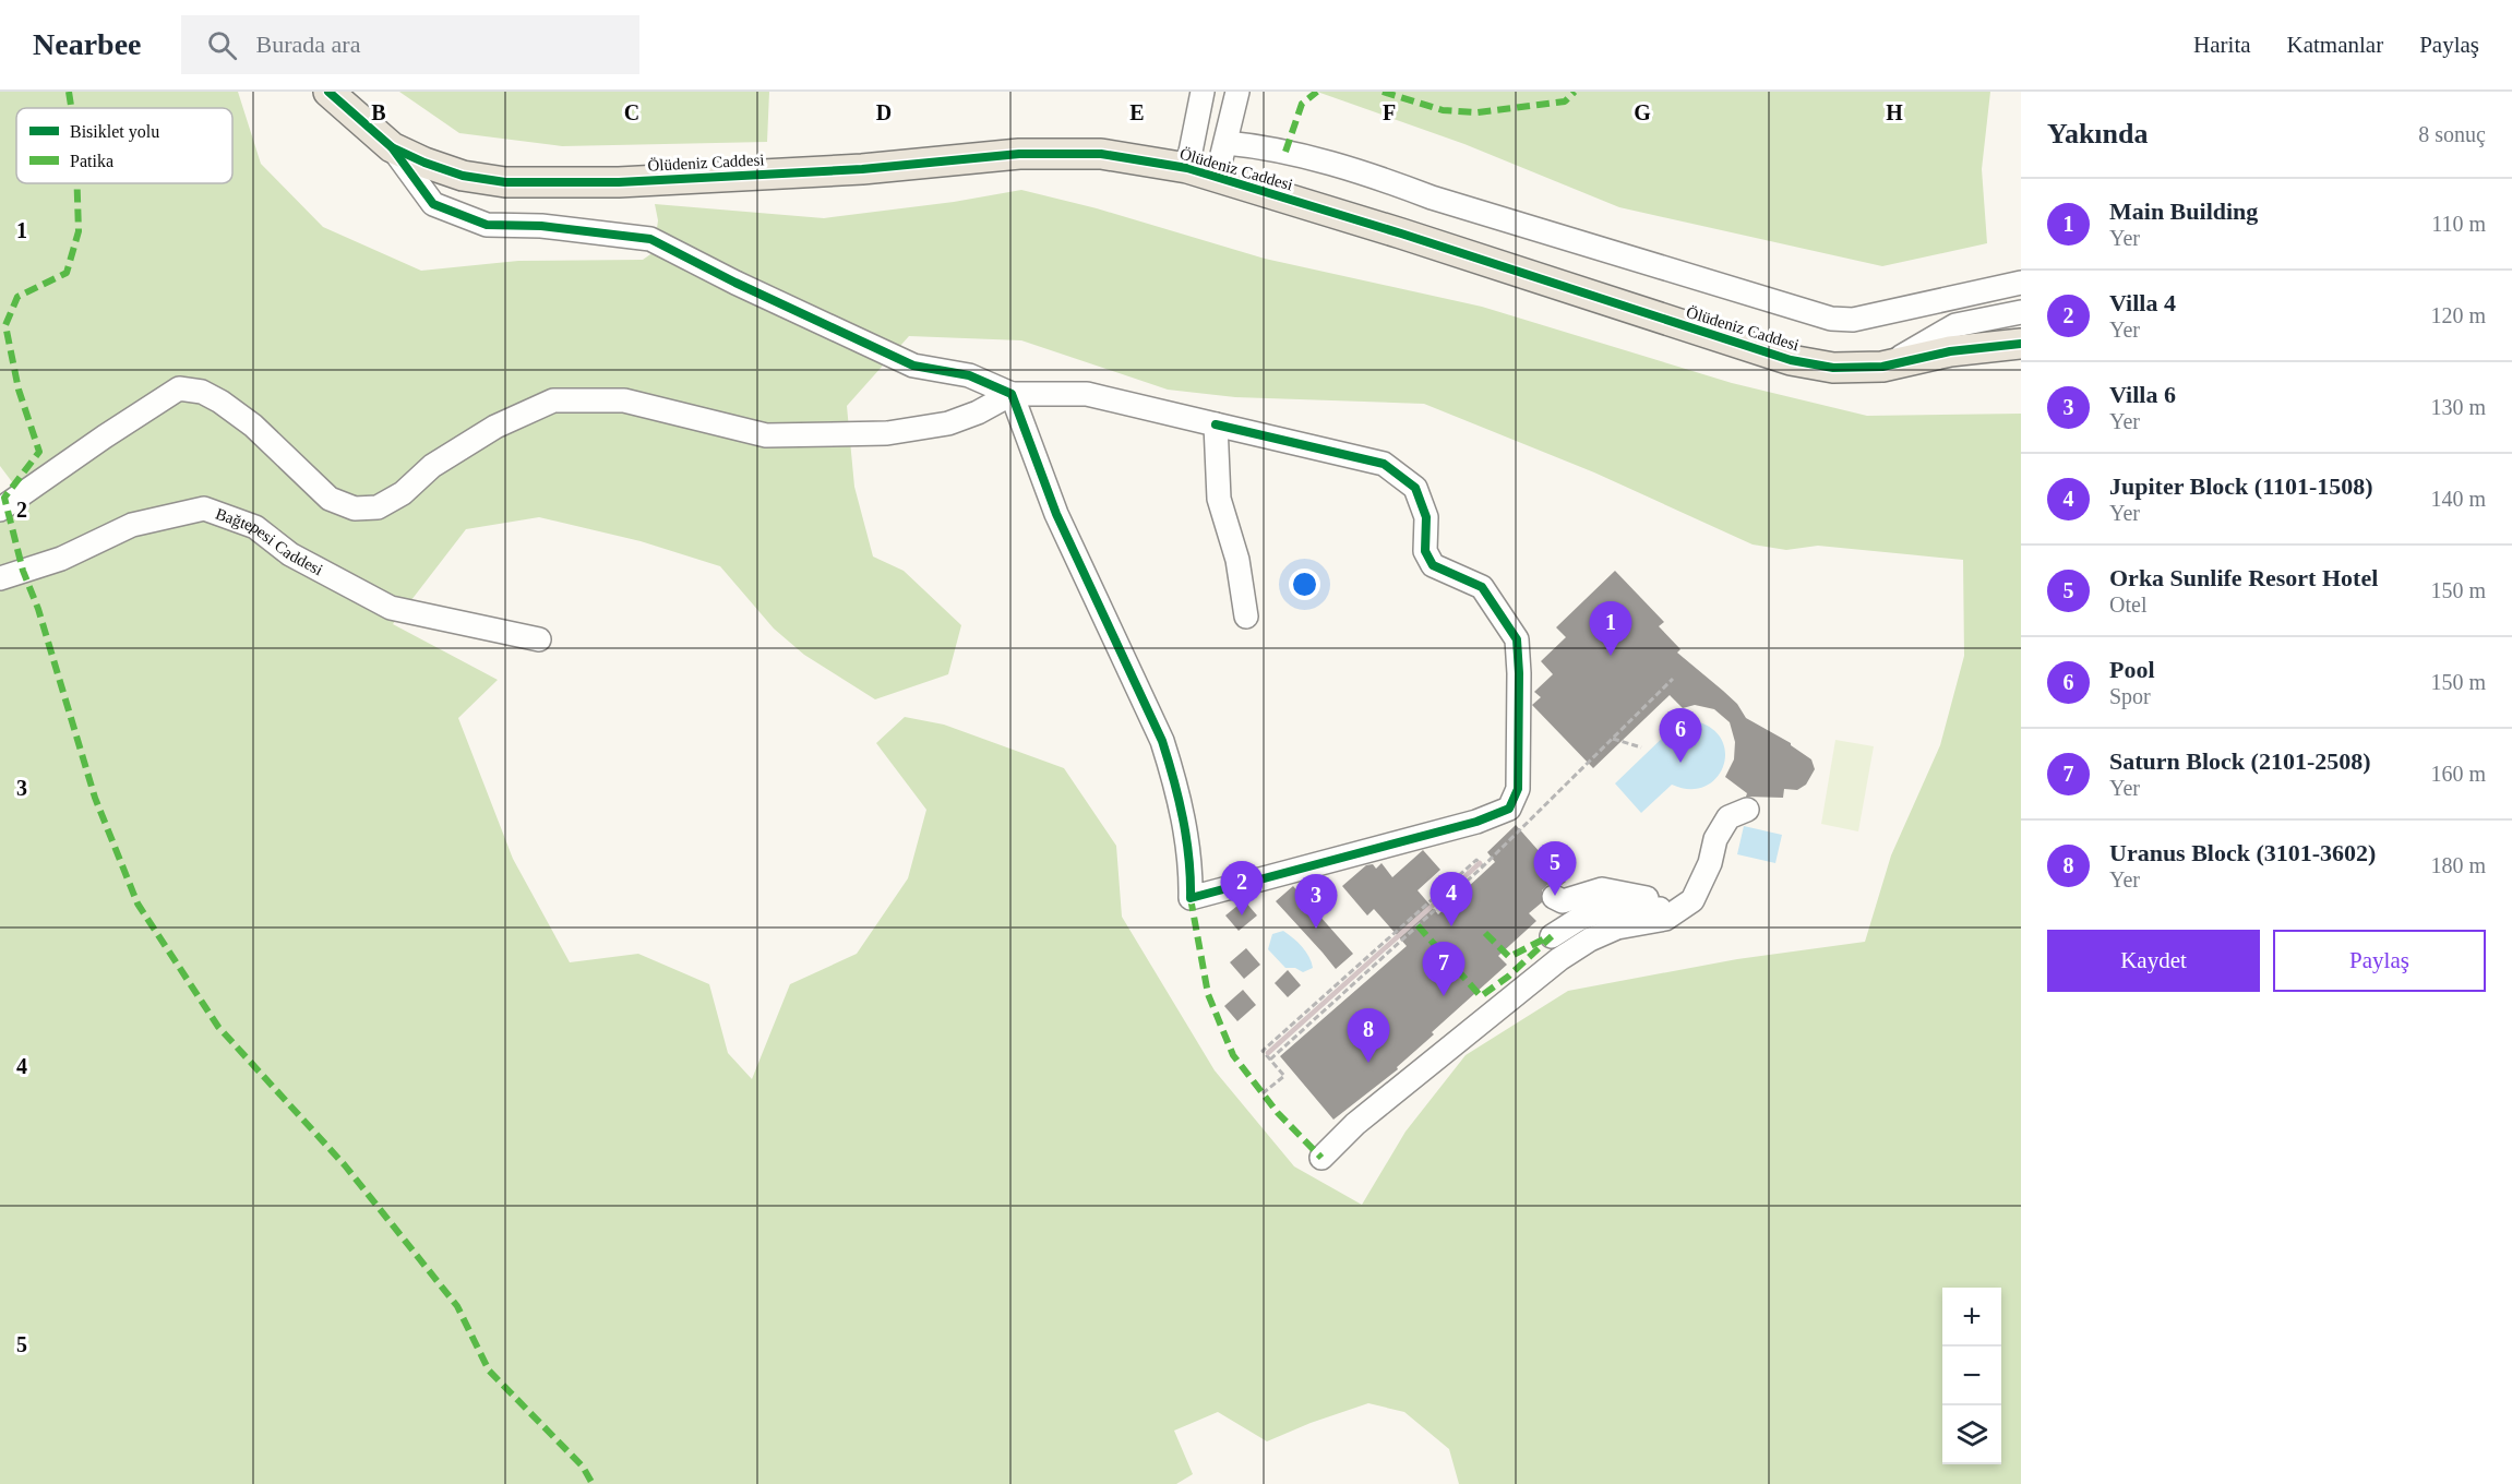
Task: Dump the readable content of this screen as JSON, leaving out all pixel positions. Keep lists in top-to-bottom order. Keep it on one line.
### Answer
{"streets":{"main road":["Ölüdeniz Caddesi"],"street":["Bağtepesi Caddesi"]},"legend":["Bisiklet yolu","Patika"],"page":{"header":"Nearbee","search":"Burada ara","nav":["Harita","Katmanlar","Paylaş"],"heading":["Yakında","8 sonuç"],"list":[{"mark":"1","name":"Main Building","note":"Yer","value":"110 m"},{"mark":"2","name":"Villa 4","note":"Yer","value":"120 m"},{"mark":"3","name":"Villa 6","note":"Yer","value":"130 m"},{"mark":"4","name":"Jupiter Block (1101-1508)","note":"Yer","value":"140 m"},{"mark":"5","name":"Orka Sunlife Resort Hotel","note":"Otel","value":"150 m"},{"mark":"6","name":"Pool","note":"Spor","value":"150 m"},{"mark":"7","name":"Saturn Block (2101-2508)","note":"Yer","value":"160 m"},{"mark":"8","name":"Uranus Block (3101-3602)","note":"Yer","value":"180 m"}],"pins":["1","6","5","2","4","3","7","8"],"buttons":["Kaydet","Paylaş"],"map_buttons":["+","−"]},"grid":{"columns":["B","C","D","E","F","G","H"],"rows":["1","2","3","4","5"]}}
